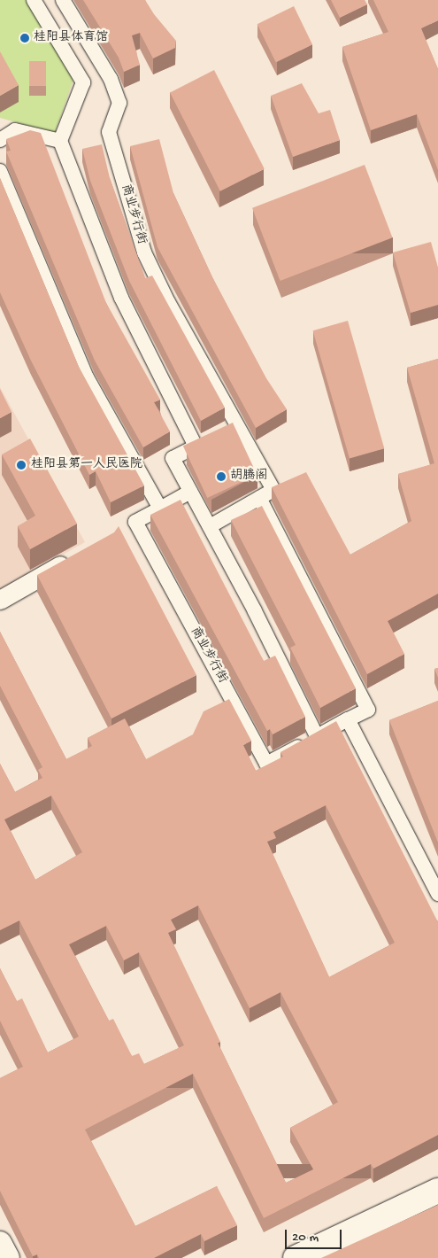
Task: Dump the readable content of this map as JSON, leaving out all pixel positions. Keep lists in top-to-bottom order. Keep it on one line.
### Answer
{"streets":{"street":["商业步行街"]},"places":["桂阳县体育馆","桂阳县第一人民医院","胡腾阁"],"scale_bar":"20 m"}
